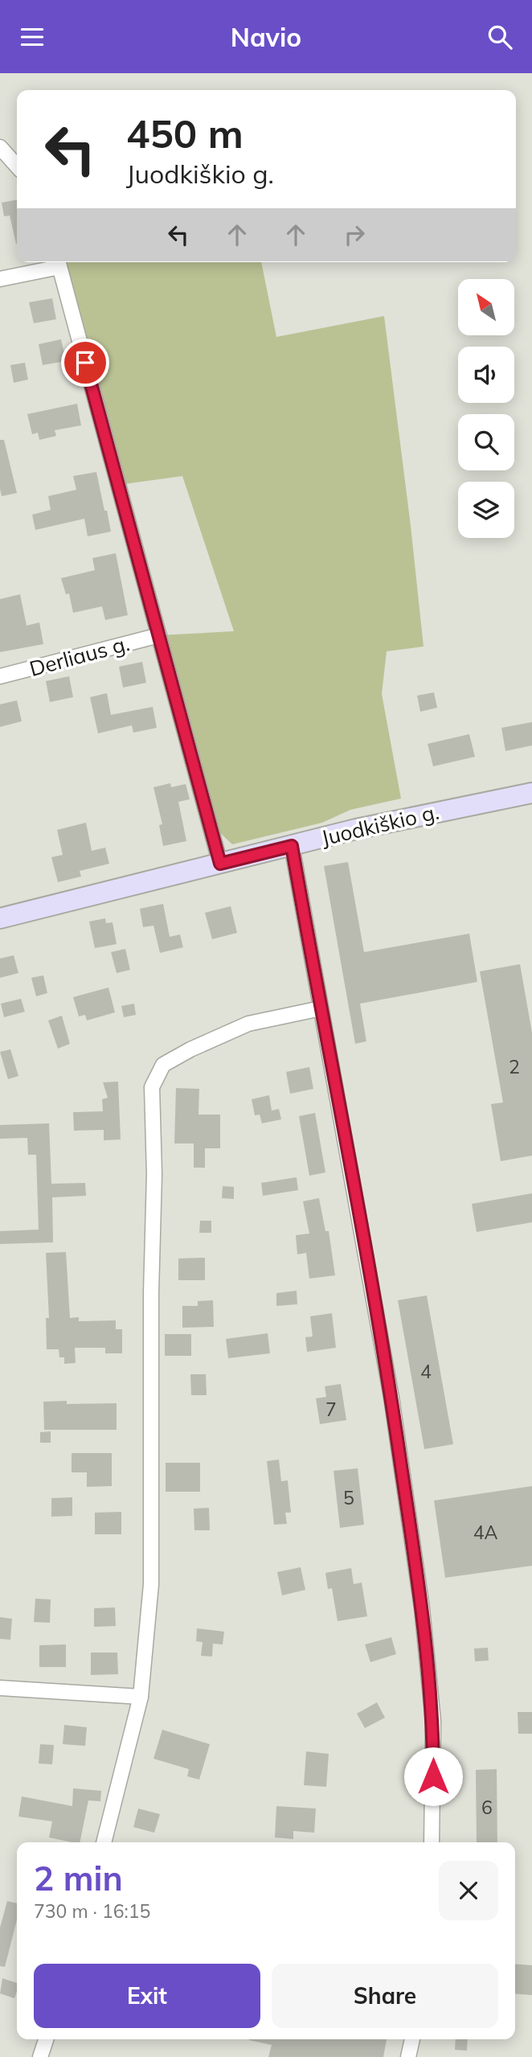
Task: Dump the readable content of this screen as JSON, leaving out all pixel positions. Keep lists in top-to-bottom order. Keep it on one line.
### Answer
{"streets":{"street":["Derliaus g.","Juodkiškio g."]},"house_numbers":["2","4","7","5","4A","6"],"north":"top left","page":{"header":"Navio","turn":["450 m","Juodkiškio g."],"heading":["2 min","730 m · 16:15"],"buttons":["Exit","Share"]}}
